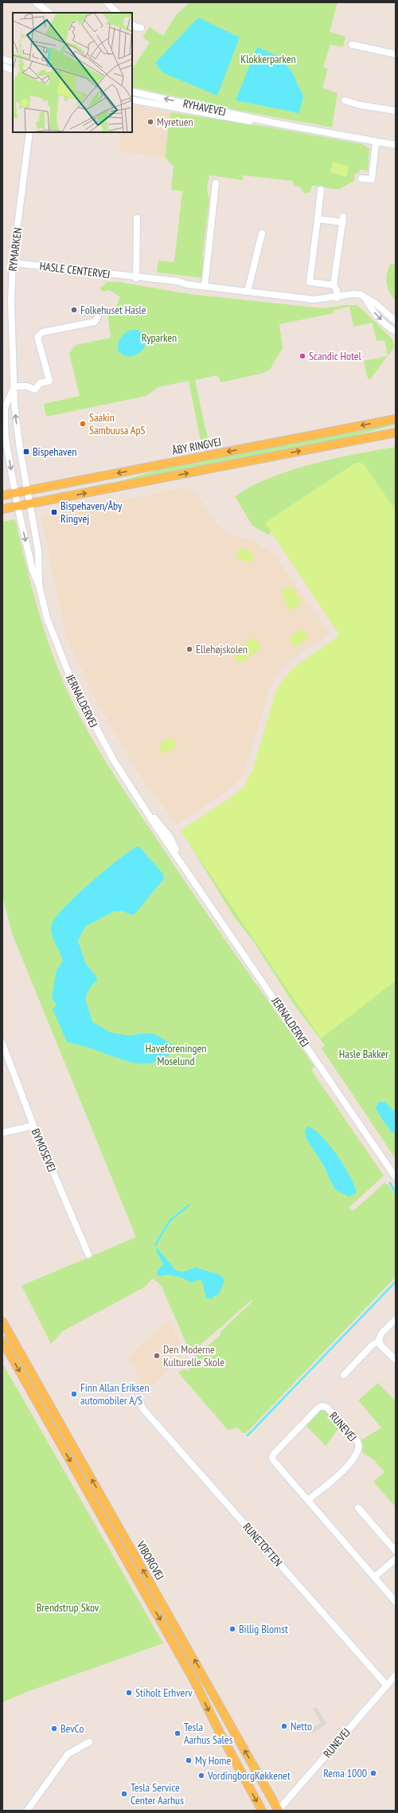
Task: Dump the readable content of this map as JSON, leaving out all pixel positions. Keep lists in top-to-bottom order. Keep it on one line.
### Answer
{"streets":{"main road":["ÅBY RINGVEJ","VIBORGVEJ"],"street":["RYHAVEVEJ","RYMARKEN","HASLE CENTERVEJ","JERNALDERVEJ","BYMOSEVEJ","RUNEVEJ","RUNETOFTEN"]},"crossings":[["RYMARKEN","HASLE CENTERVEJ"],["RYMARKEN","ÅBY RINGVEJ"],["RYMARKEN","JERNALDERVEJ"],["ÅBY RINGVEJ","JERNALDERVEJ"],["RUNEVEJ","RUNETOFTEN"],["RUNEVEJ","VIBORGVEJ"]],"parks":["Klokkerparken","Ryparken","Haveforeningen Moselund","Hasle Bakker","Brendstrup Skov"],"places":{"other":["Myretuen","Folkehuset Hasle","Scandic Hotel","Saakin Sambuusa ApS","Ellehøjskolen","Den Moderne Kulturelle Skole","Finn Allan Eriksen automobiler A/S","Billig Blomst","Stiholt Erhverv","Netto","BevCo","Tesla Aarhus Sales","My Home","Rema 1000","VordingborgKøkkenet","Tesla Service Center Aarhus"],"transit":["Bispehaven","Bispehaven/Åby Ringvej"]}}
